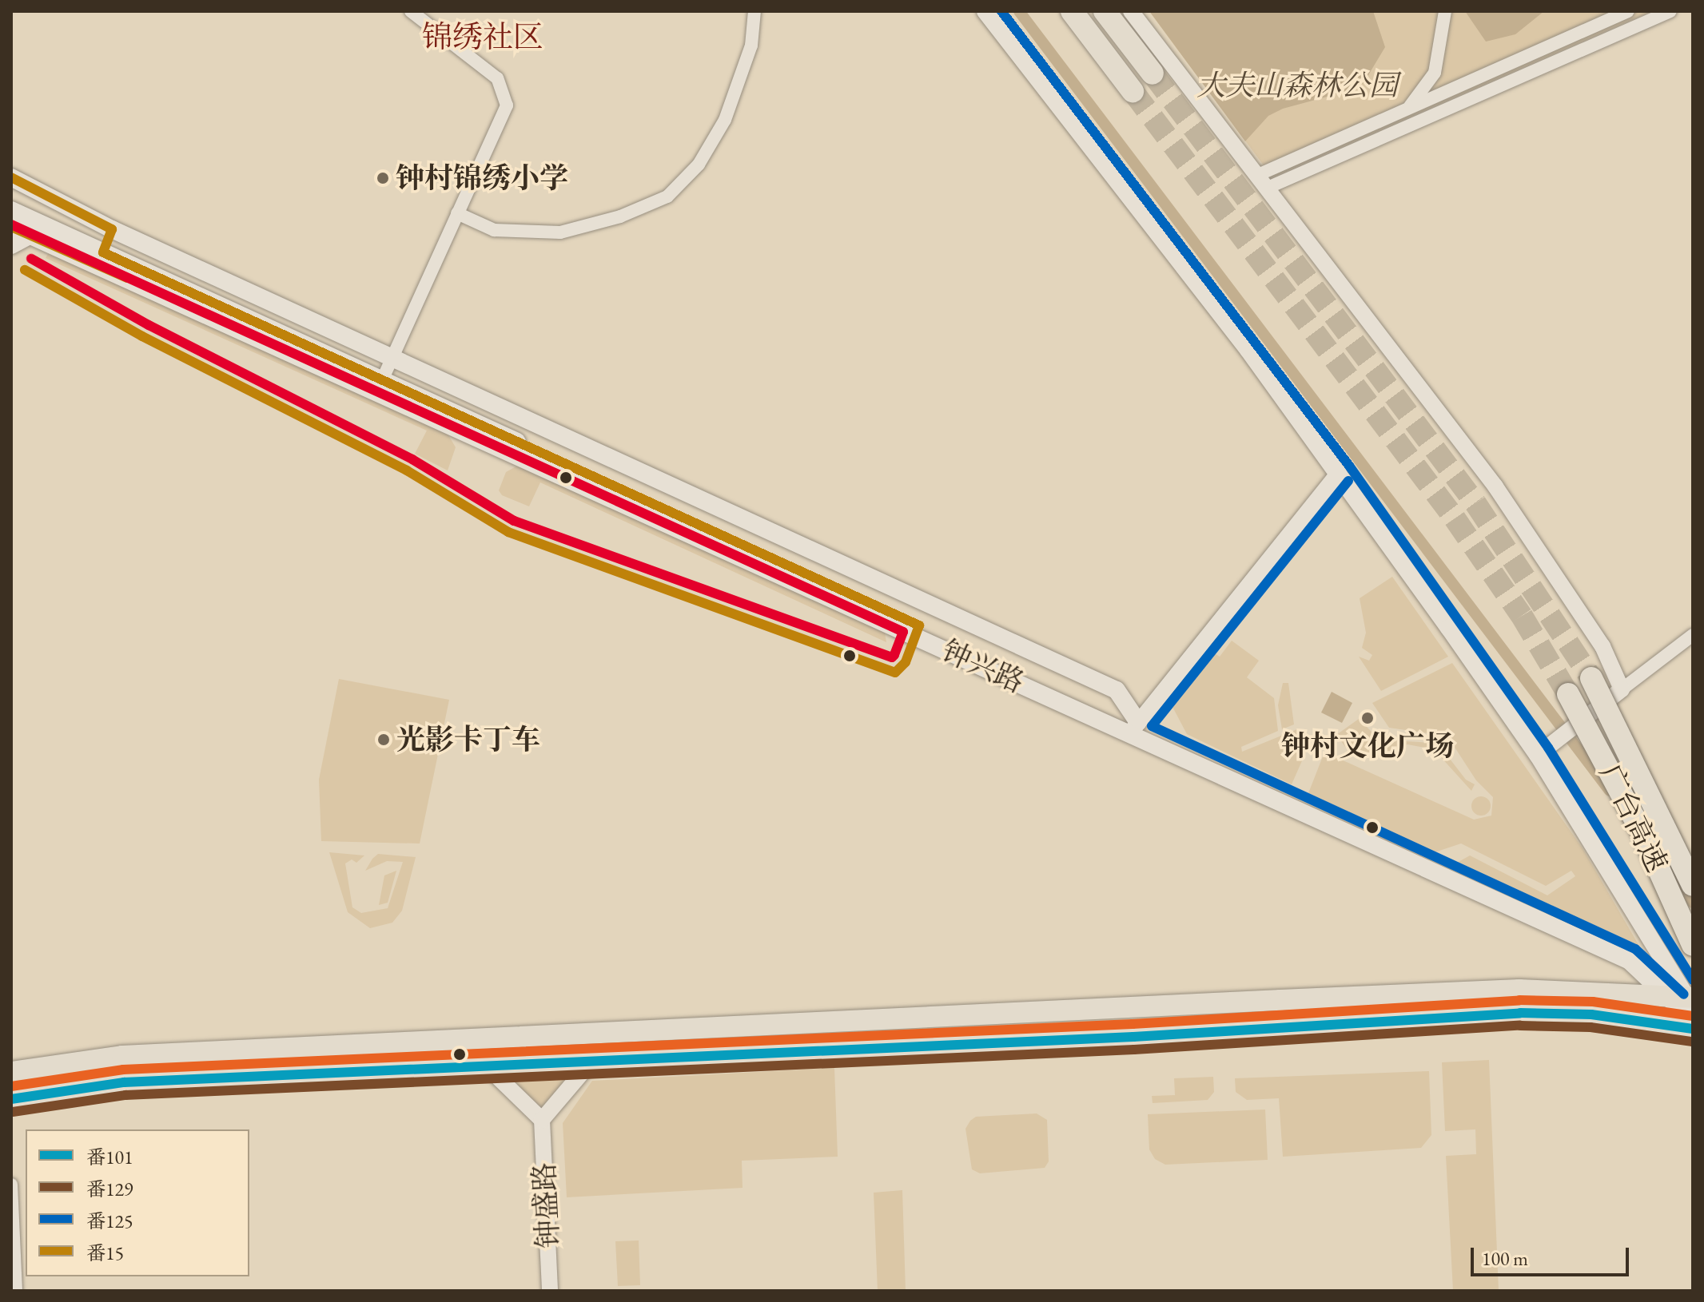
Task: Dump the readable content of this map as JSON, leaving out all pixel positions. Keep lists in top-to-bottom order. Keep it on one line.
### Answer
{"streets":{"highway":["广台高速"],"main road":["钟兴路"],"street":["钟盛路"]},"districts":["锦绣社区"],"parks":["大夫山森林公园"],"places":["钟村锦绣小学","钟村文化广场","光影卡丁车"],"lines":["transit line 番125","transit line 番15","transit line 番101","transit line 番129"],"legend":["番101","番129","番125","番15"],"scale_bar":"100 m"}
